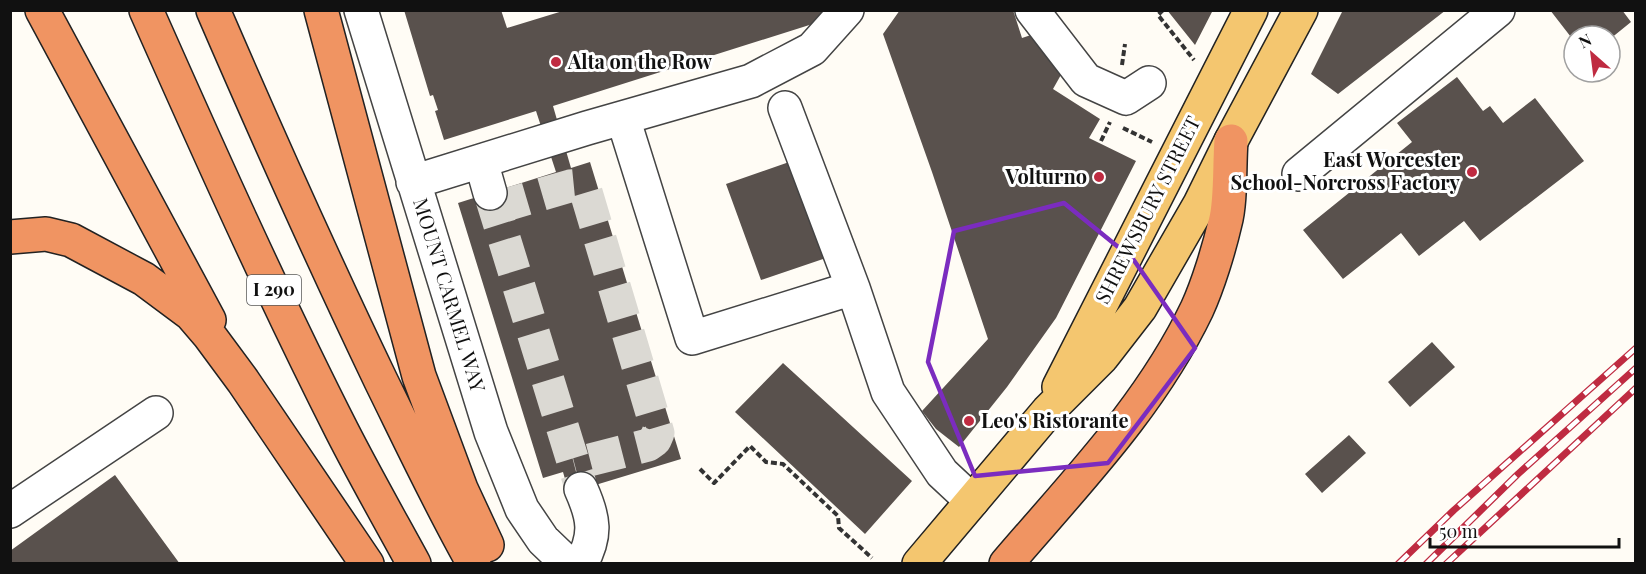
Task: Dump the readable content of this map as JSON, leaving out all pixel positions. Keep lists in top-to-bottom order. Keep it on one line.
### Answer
{"streets":{"highway":["I 290"],"main road":["SHREWSBURY STREET"],"street":["MOUNT CARMEL WAY"]},"places":["Alta on the Row","East Worcester School-Norcross Factory","Volturno","Leo's Ristorante"],"scale_bar":"50 m","north":"top left"}
